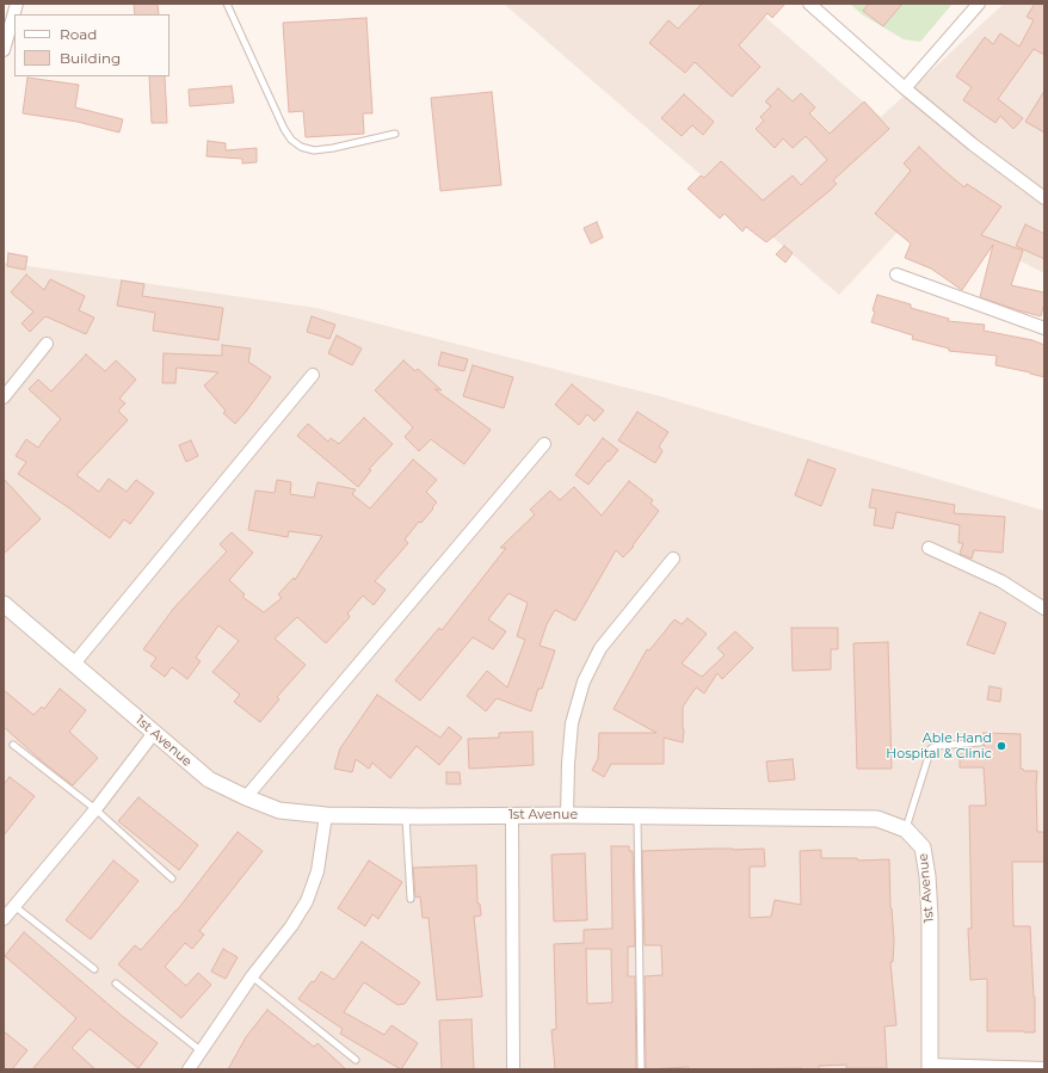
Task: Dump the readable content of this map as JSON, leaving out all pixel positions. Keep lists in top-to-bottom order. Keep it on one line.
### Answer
{"streets":{"street":["1st Avenue"]},"places":["Able Hand Hospital & Clinic"],"legend":["Road","Building"]}
